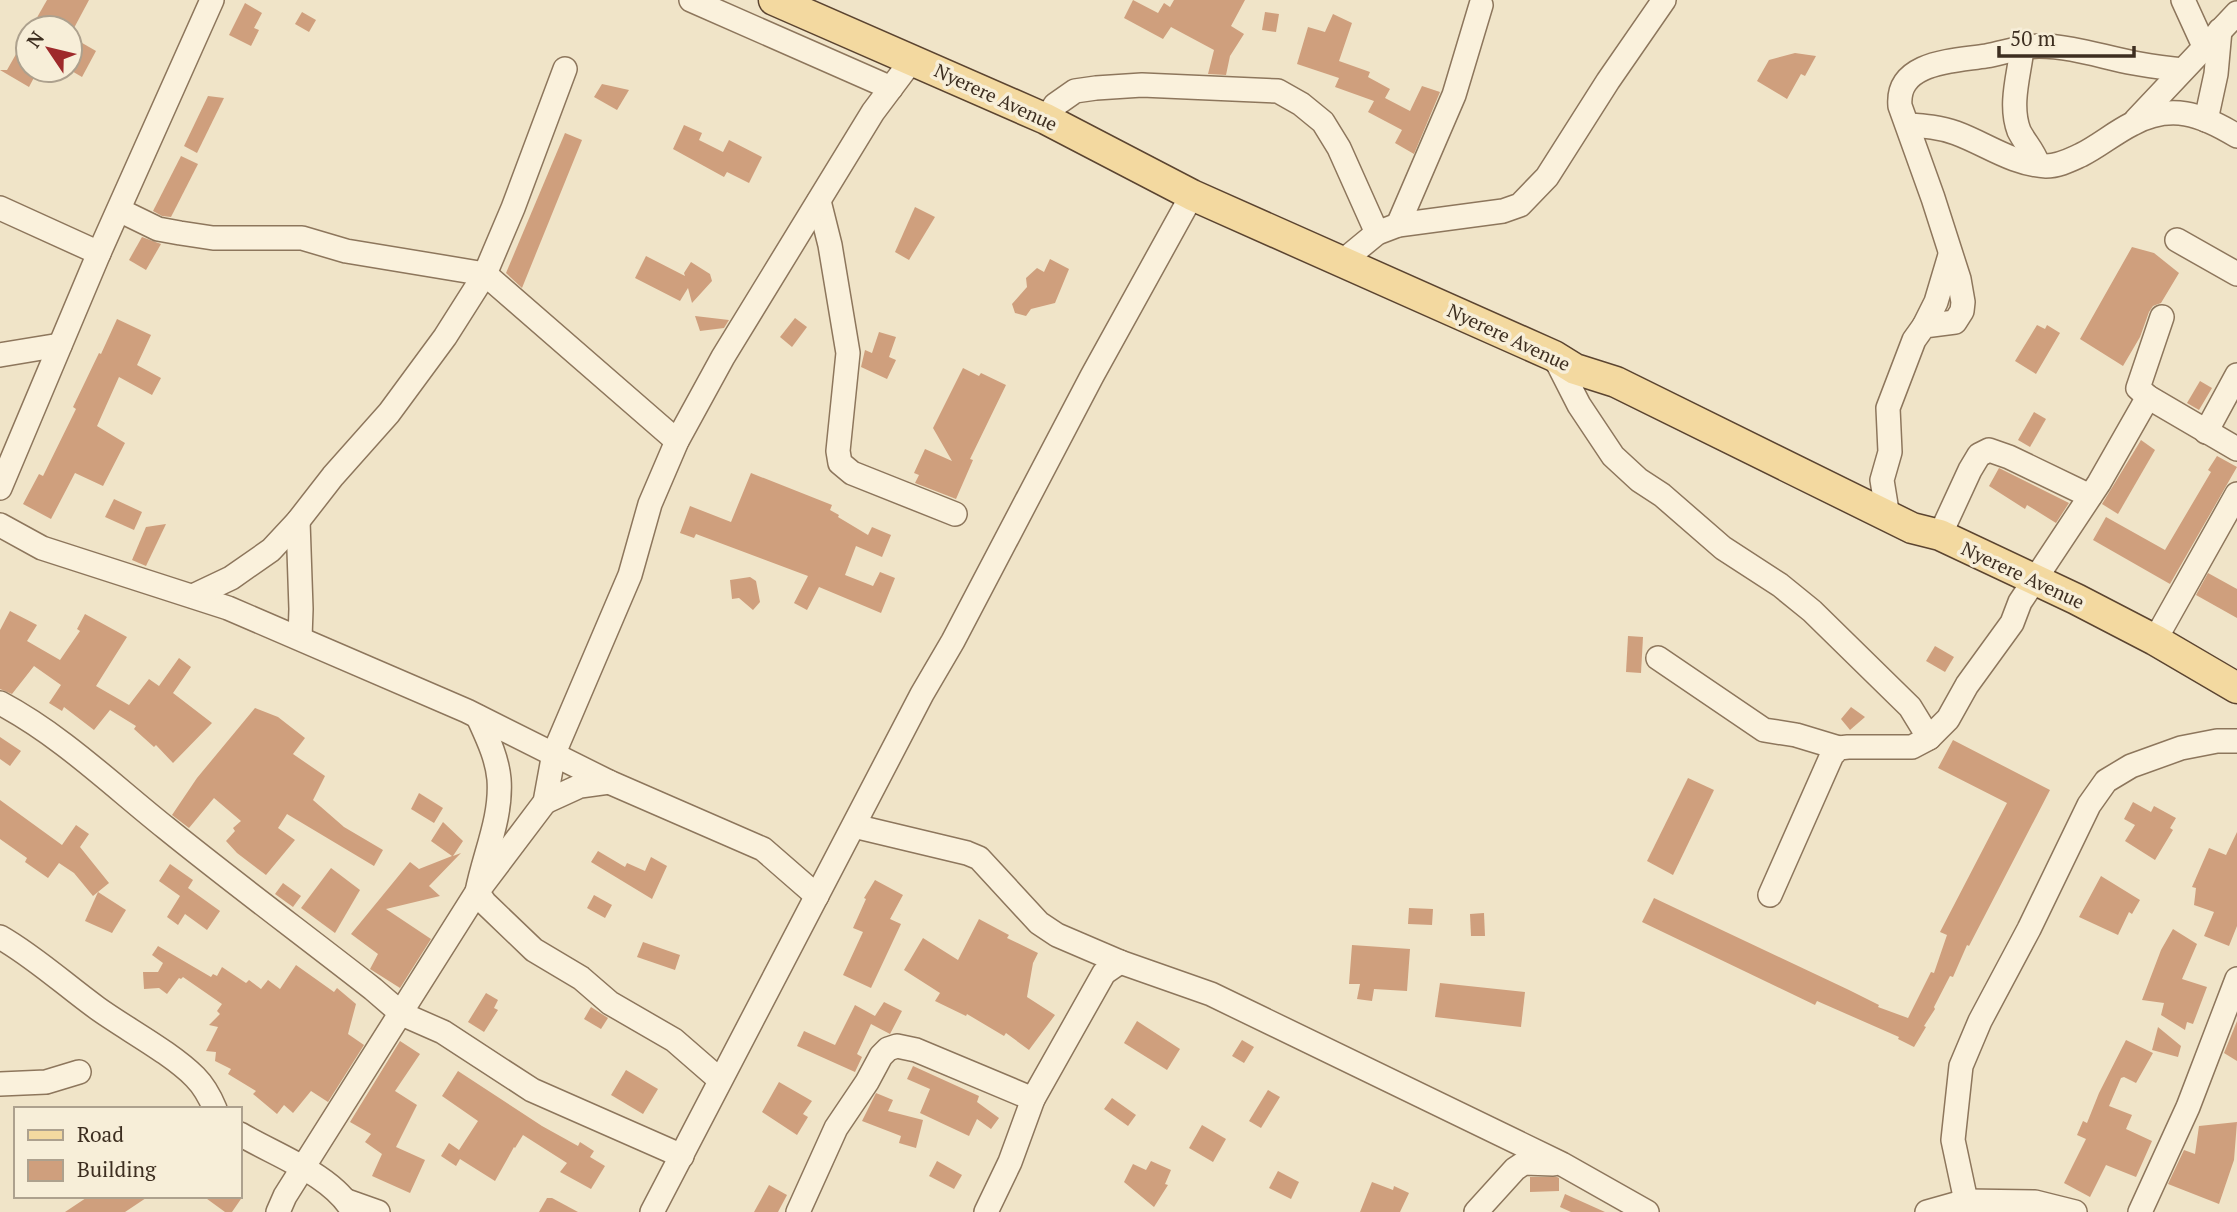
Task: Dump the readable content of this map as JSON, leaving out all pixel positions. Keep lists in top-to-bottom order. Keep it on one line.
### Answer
{"streets":{"main road":["Nyerere Avenue"]},"legend":["Road","Building"],"scale_bar":"50 m","north":"top left"}
